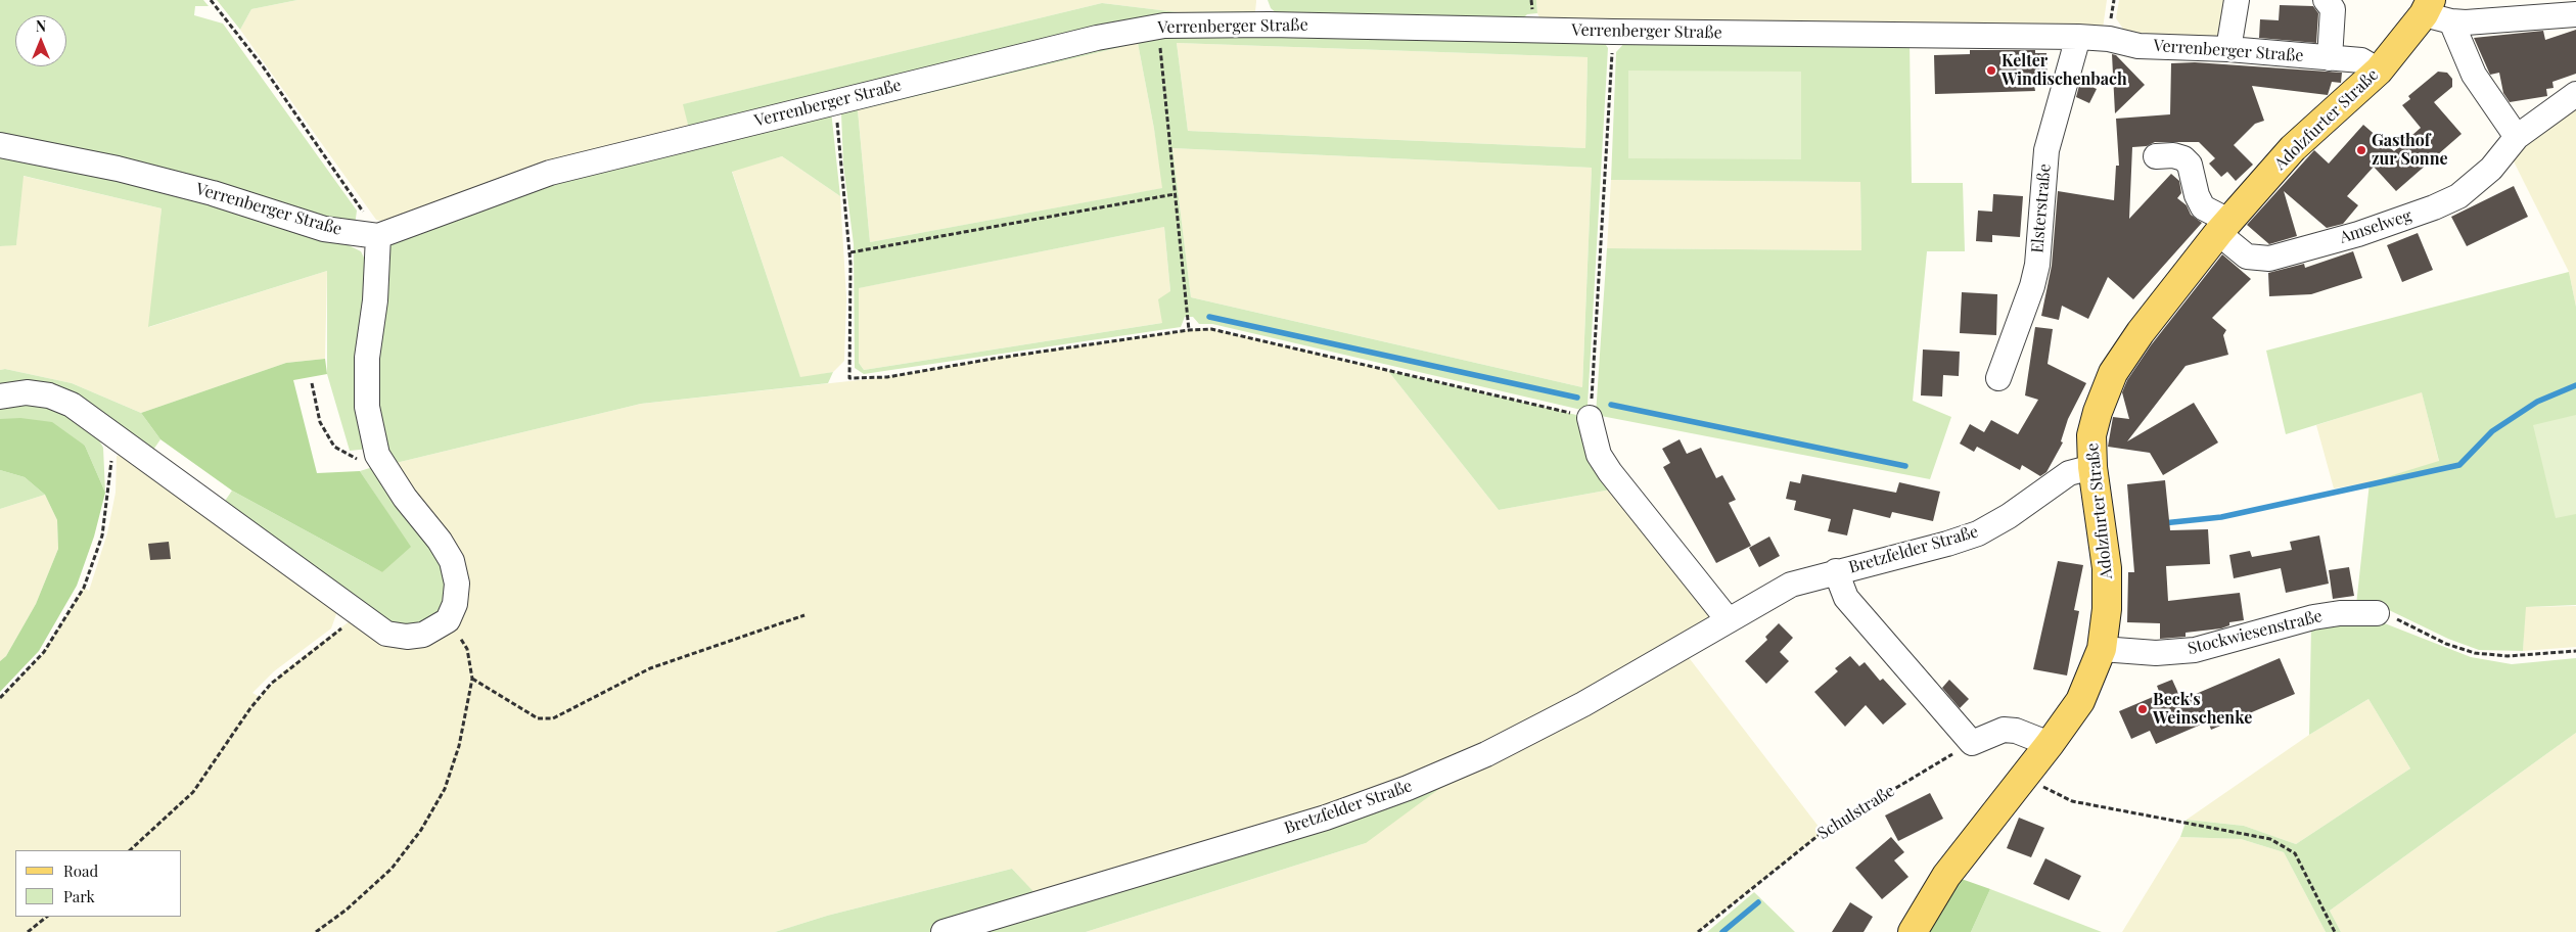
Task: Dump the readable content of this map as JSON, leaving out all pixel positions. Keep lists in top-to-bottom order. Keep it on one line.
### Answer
{"streets":{"main road":["Adolzfurter Straße"],"street":["Verrenberger Straße","Elsterstraße","Amselweg","Bretzfelder Straße","Stockwiesenstraße"],"path":["Schulstraße"]},"crossings":[["Verrenberger Straße","Adolzfurter Straße"],["Verrenberger Straße","Elsterstraße"],["Adolzfurter Straße","Amselweg"],["Adolzfurter Straße","Bretzfelder Straße"],["Adolzfurter Straße","Stockwiesenstraße"]],"places":["Kelter Windischenbach","Gasthof zur Sonne","Beck's Weinschenke"],"legend":["Road","Park"],"north":"top"}
